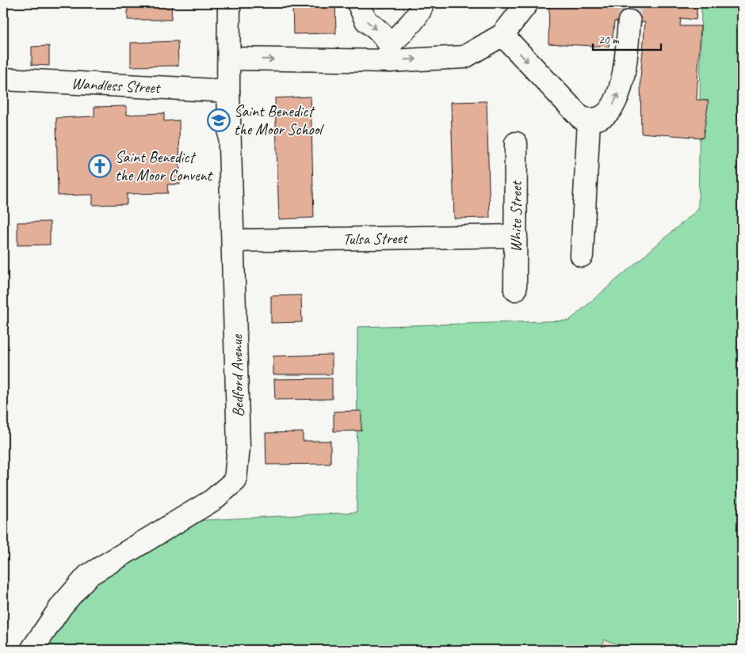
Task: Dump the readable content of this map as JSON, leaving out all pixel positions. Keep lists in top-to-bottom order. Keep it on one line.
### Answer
{"streets":{"street":["Wandless Street","White Street","Tulsa Street","Bedford Avenue"]},"crossings":[["Wandless Street","Bedford Avenue"],["White Street","Tulsa Street"],["Tulsa Street","Bedford Avenue"]],"places":{"school or university":["Saint Benedict the Moor School"],"church":["Saint Benedict the Moor Convent"]},"scale_bar":"20 m"}
